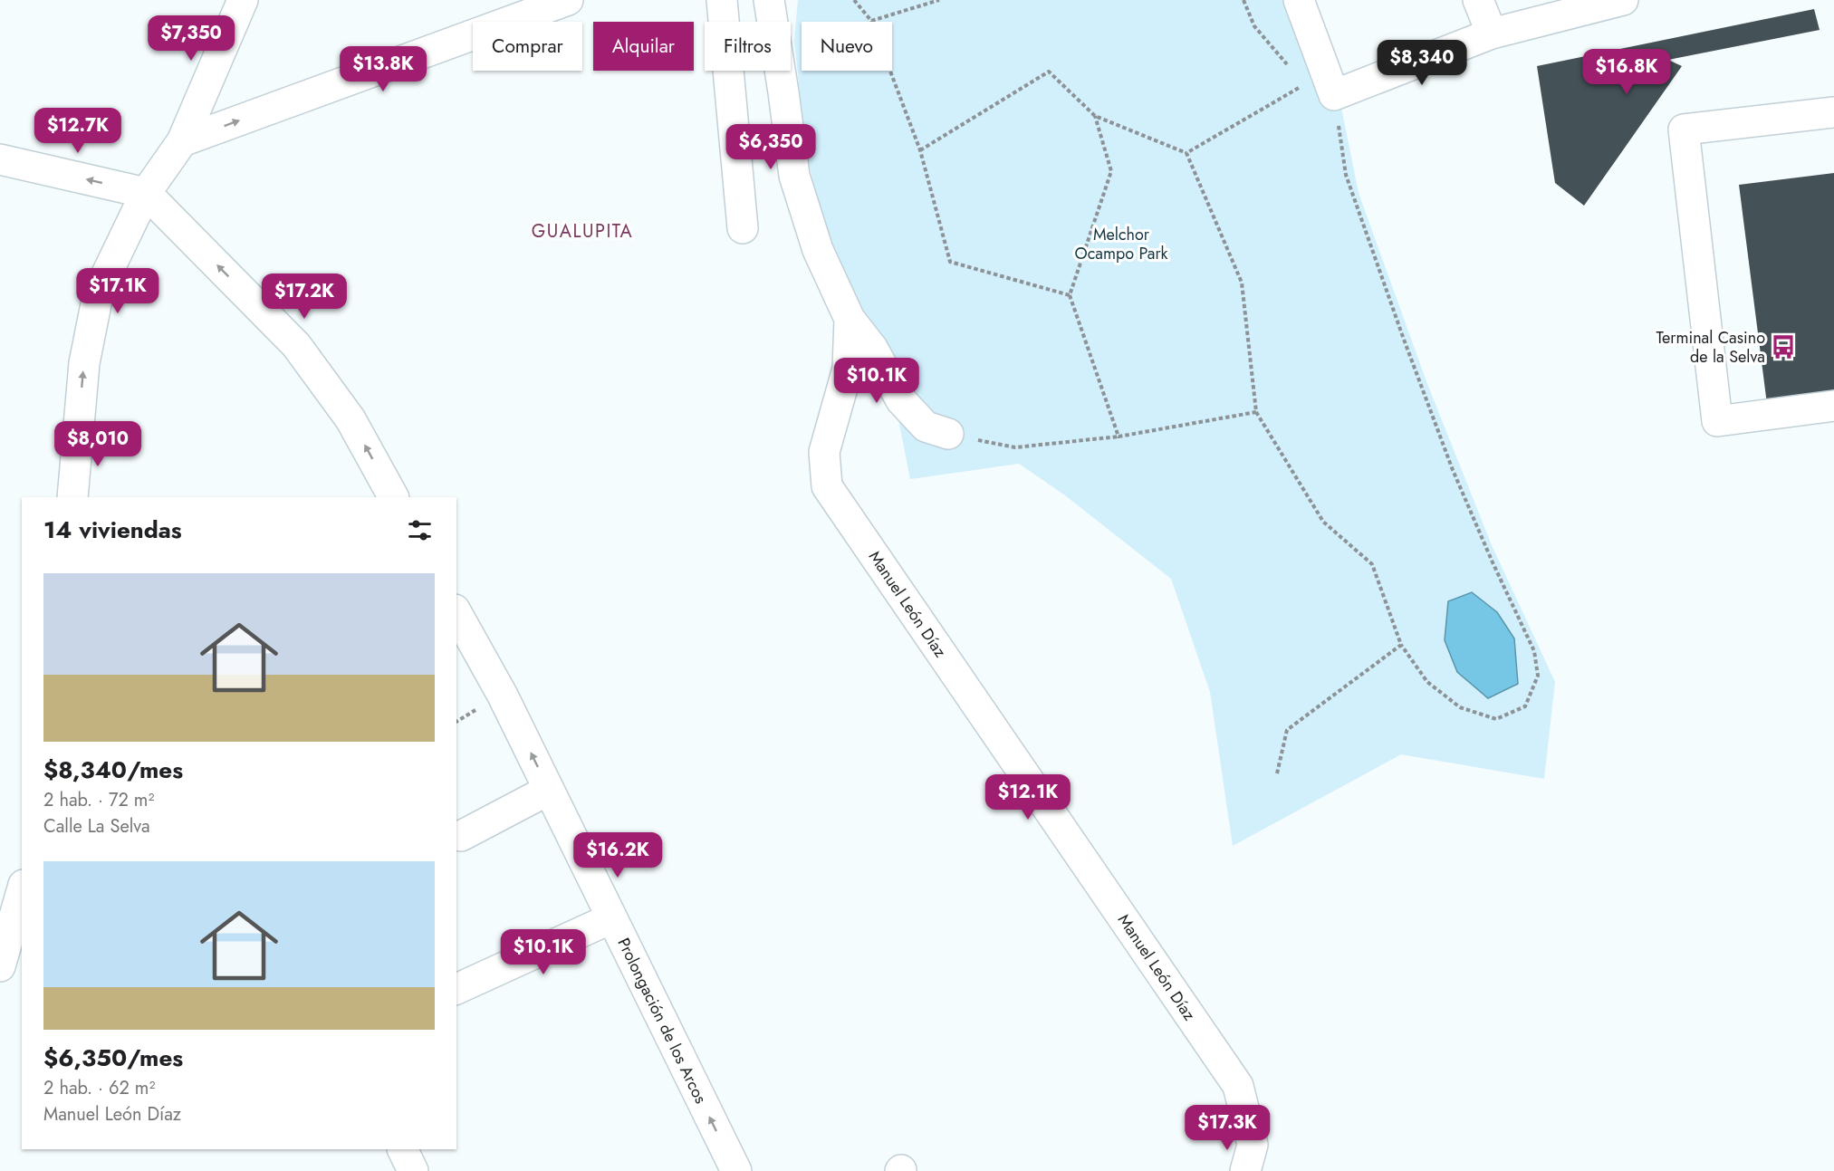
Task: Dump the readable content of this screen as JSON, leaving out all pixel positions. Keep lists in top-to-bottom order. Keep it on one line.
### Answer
{"streets":{"street":["Manuel León Díaz","Prolongación de los Arcos"]},"one_way":["Prolongación de los Arcos"],"districts":["GUALUPITA"],"parks":["Melchor Ocampo Park"],"places":{"bus stop":["Terminal Casino de la Selva"]},"page":{"price":["$7,350","$8,340","$13.8K","$16.8K","$12.7K","$6,350","$17.1K","$17.2K","$10.1K","$8,010","$12.1K","$16.2K","$10.1K","$17.3K"],"chip":["Comprar","Alquilar","Filtros","Nuevo"],"heading":"14 viviendas","list":[{"name":"$8,340/mes","note":"2 hab. · 72 m² · Calle La Selva"},{"name":"$6,350/mes","note":"2 hab. · 62 m² · Manuel León Díaz"}]}}
